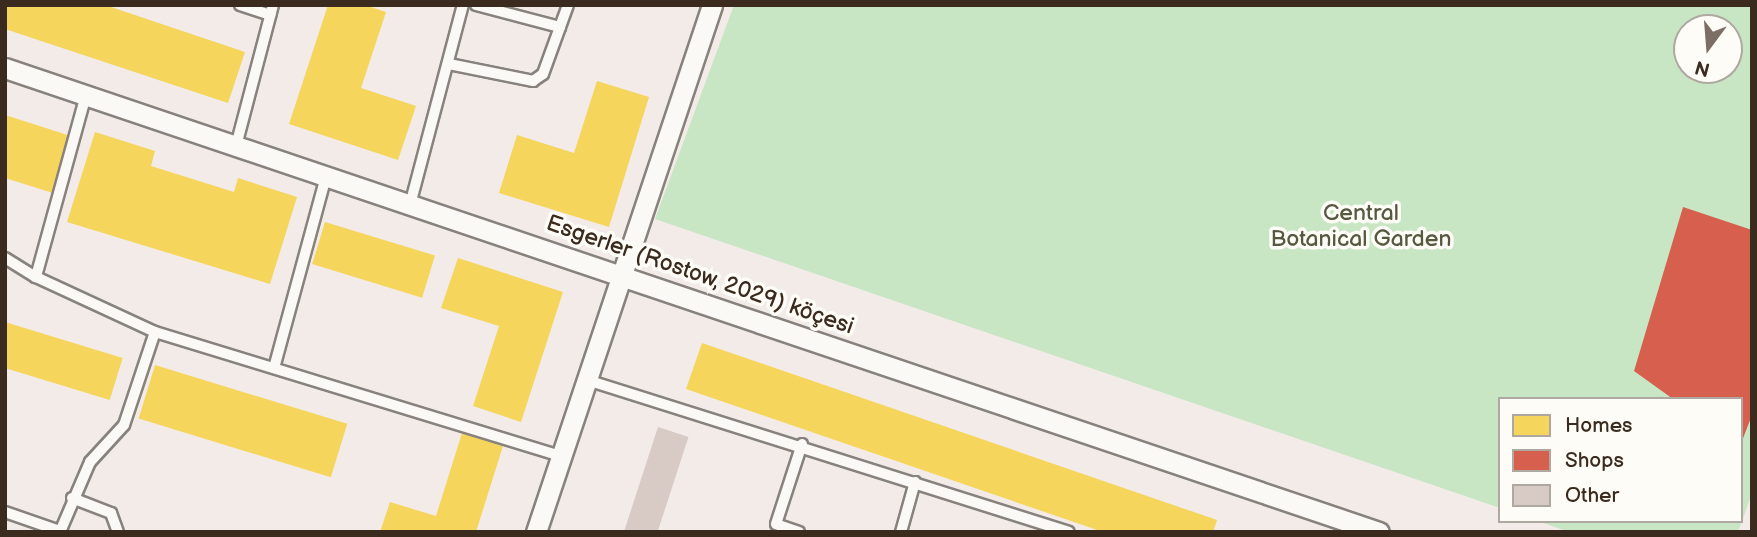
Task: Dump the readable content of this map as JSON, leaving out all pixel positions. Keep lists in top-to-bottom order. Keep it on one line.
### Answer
{"streets":{"street":["Esgerler (Rostow, 2029) köçesi"]},"parks":["Central Botanical Garden"],"legend":["Homes","Shops","Other"],"north":"bottom"}
